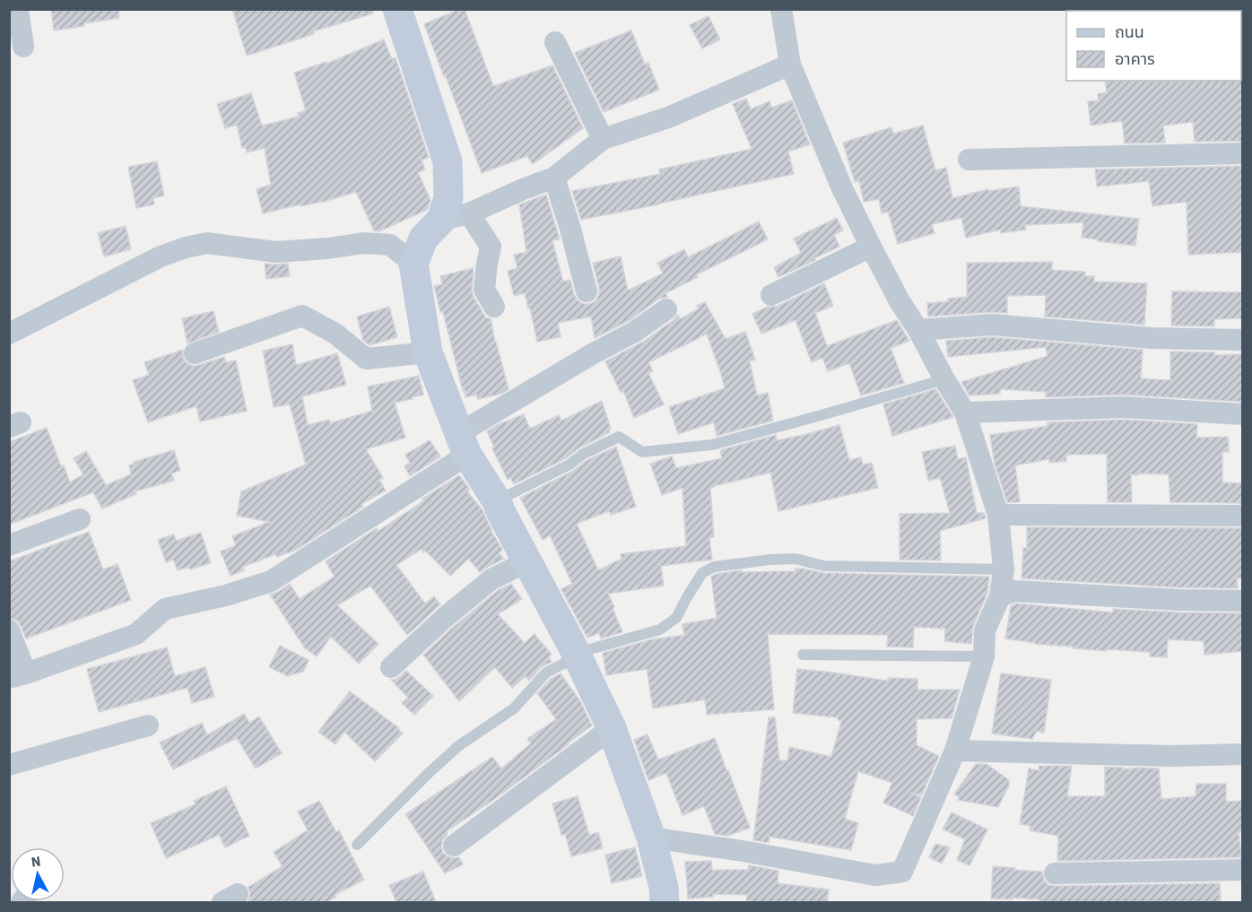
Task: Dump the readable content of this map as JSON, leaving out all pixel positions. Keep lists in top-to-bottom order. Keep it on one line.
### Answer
{"legend":["ถนน","อาคาร"],"north":"top"}
